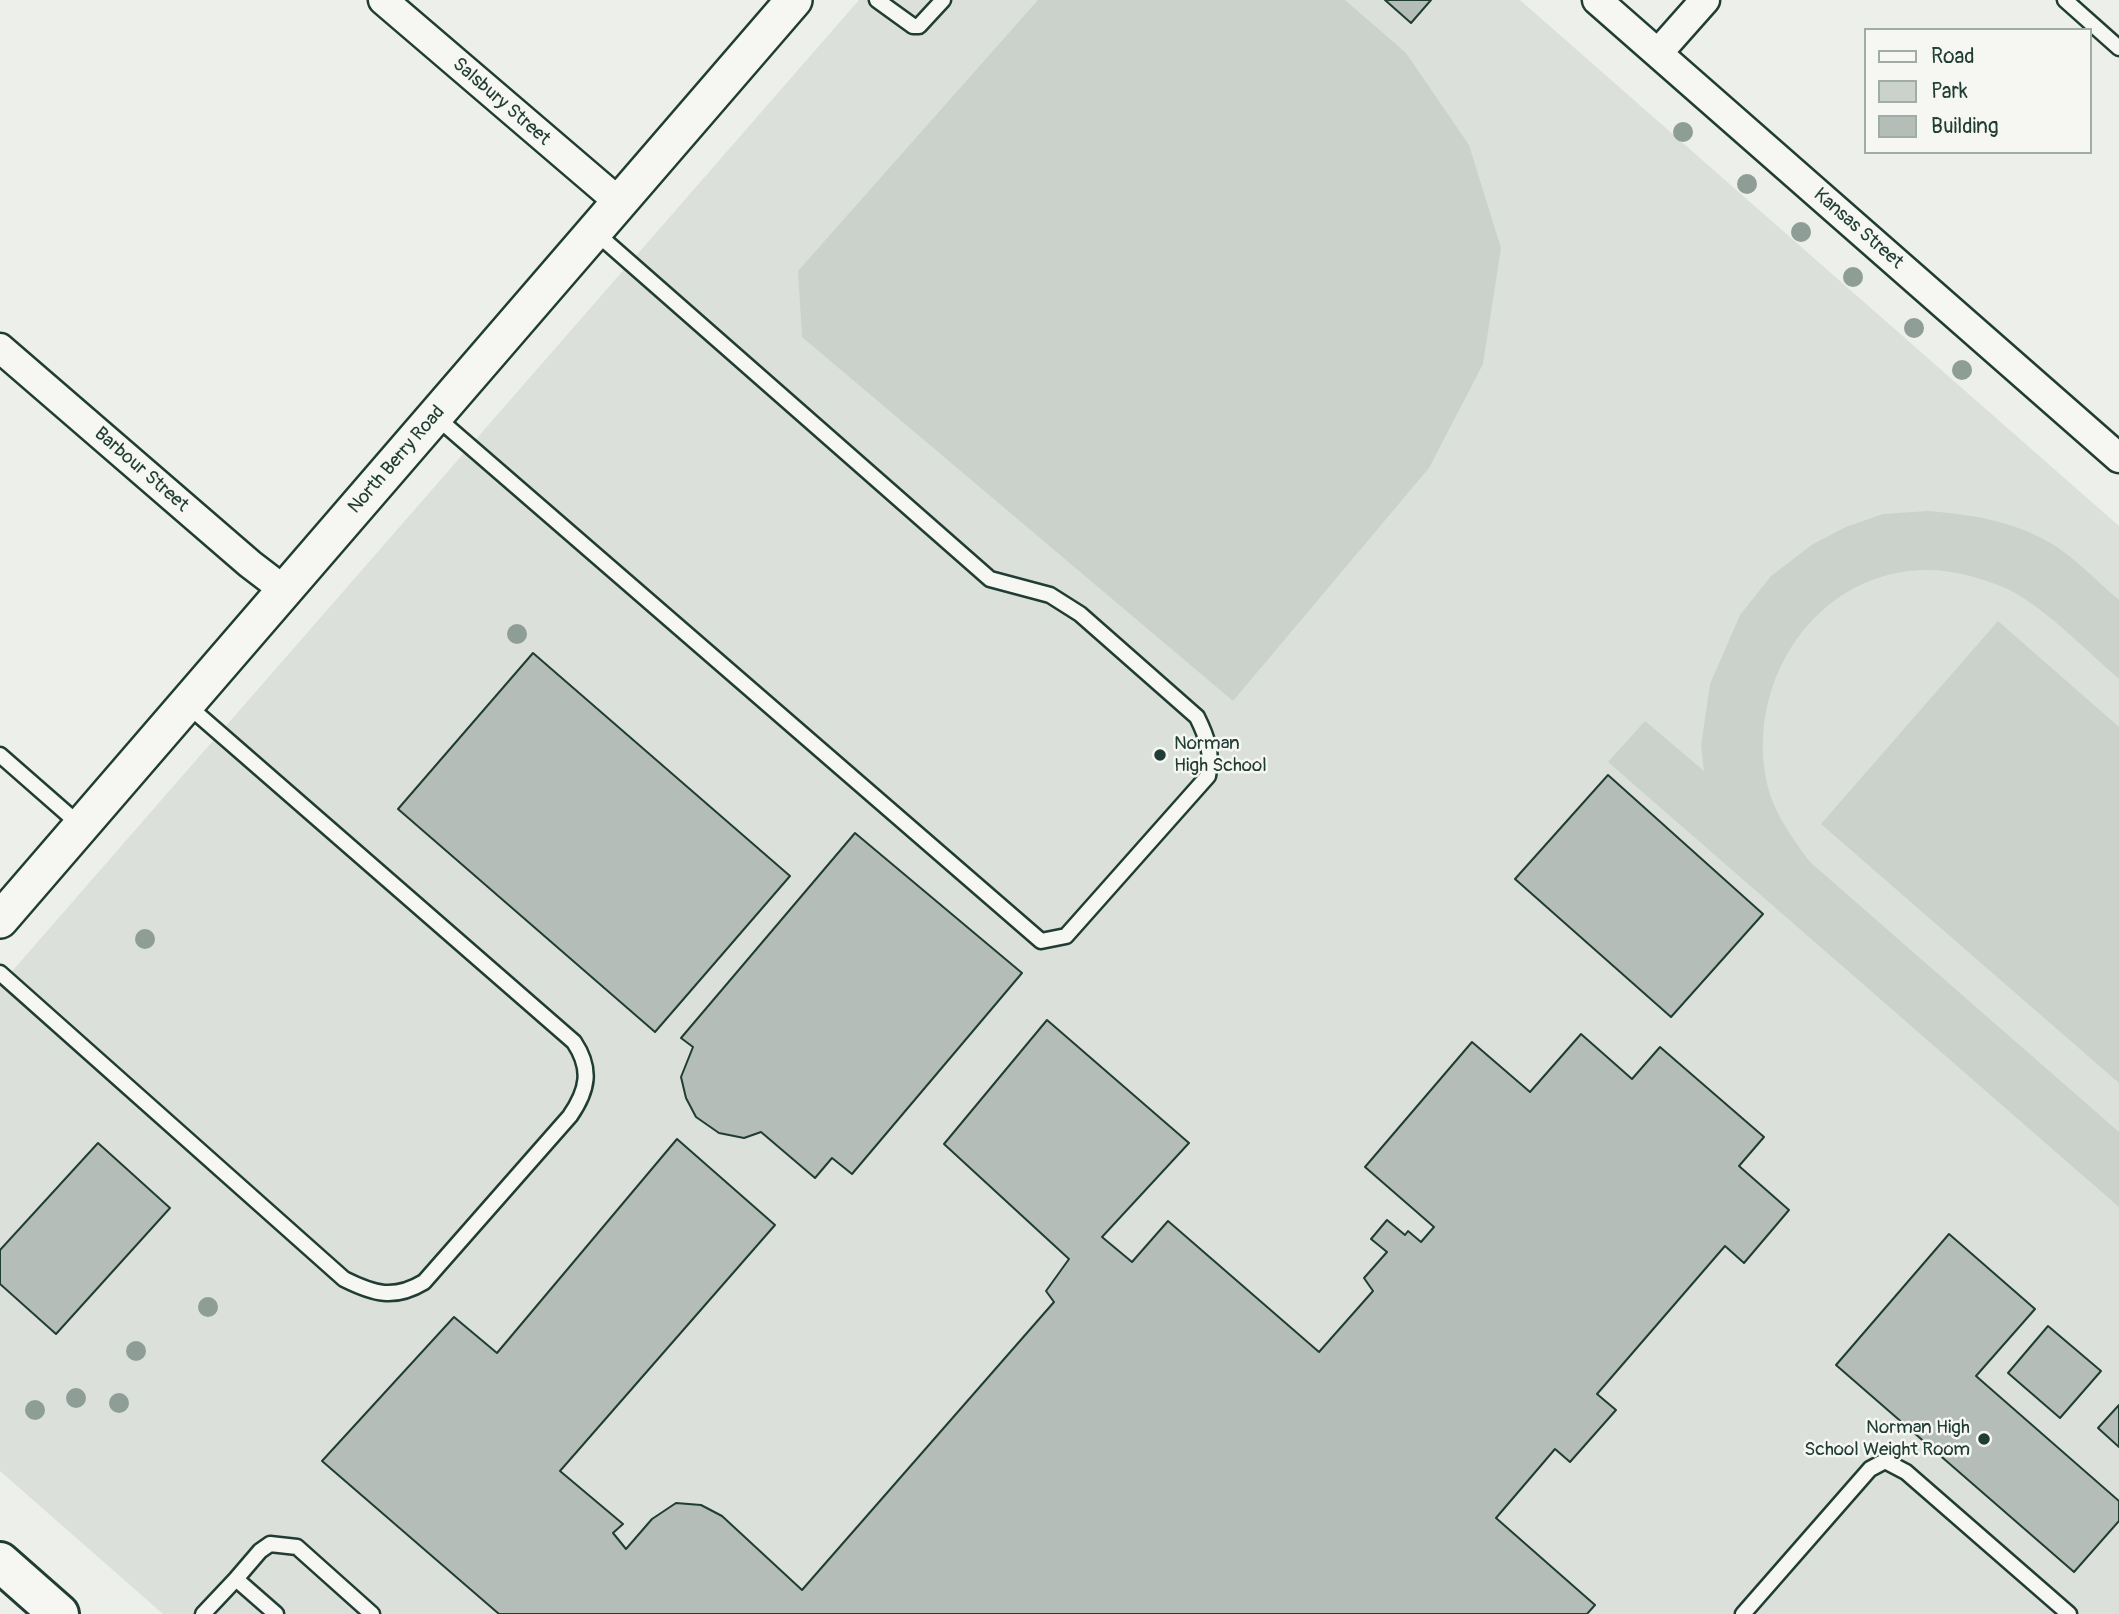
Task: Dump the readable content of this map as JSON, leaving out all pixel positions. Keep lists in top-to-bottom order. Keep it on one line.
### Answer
{"streets":{"street":["Salsbury Street","Kansas Street","North Berry Road","Barbour Street"]},"crossings":[["Salsbury Street","North Berry Road"],["North Berry Road","Barbour Street"]],"places":["Norman High School","Norman High School Weight Room"],"legend":["Road","Park","Building"]}
